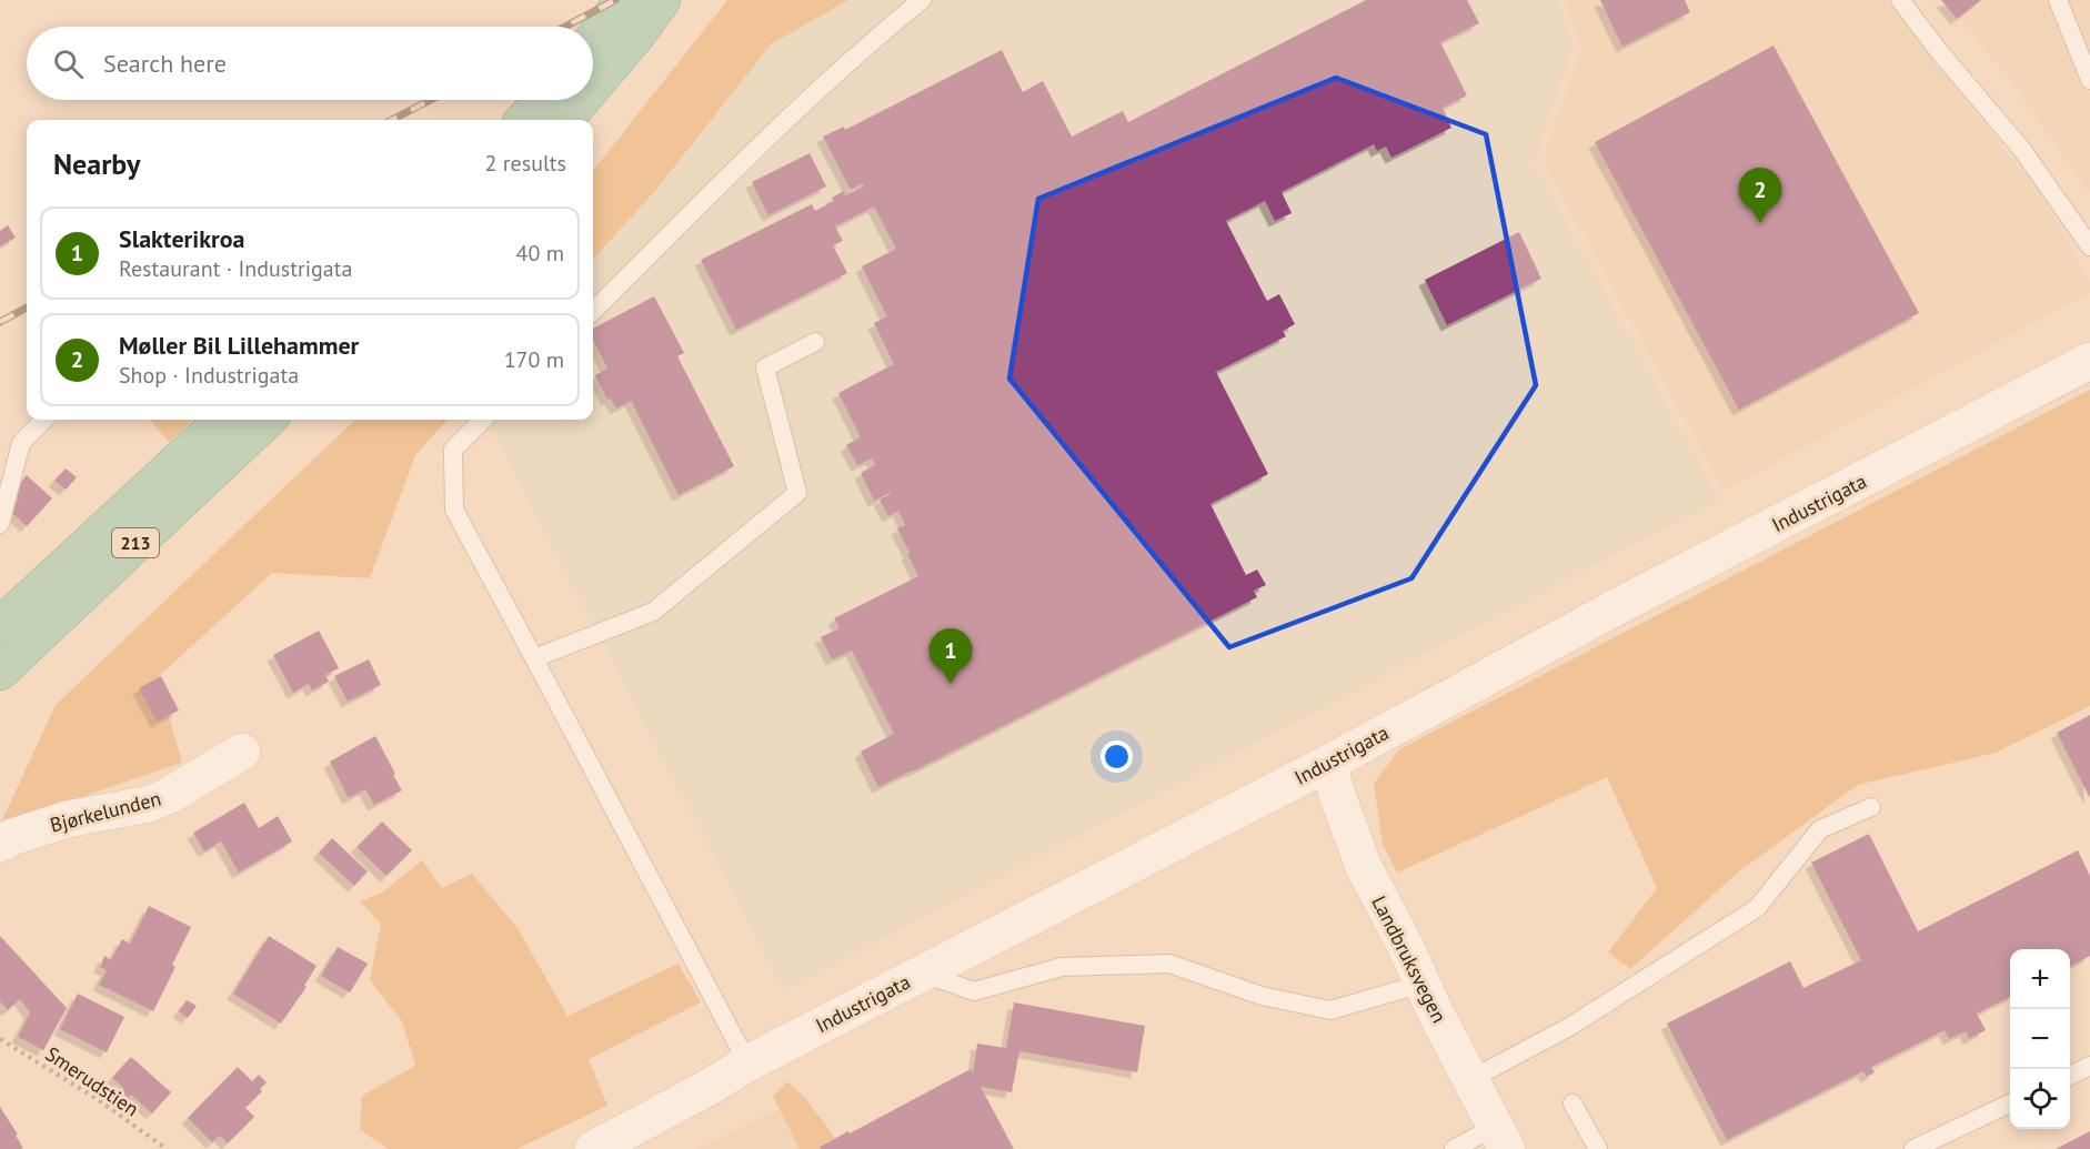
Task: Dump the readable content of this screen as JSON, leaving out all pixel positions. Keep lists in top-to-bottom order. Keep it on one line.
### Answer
{"streets":{"main road":["213"],"street":["Industrigata","Bjørkelunden","Landbruksvegen"],"path":["Smerudstien"]},"crossings":[["Industrigata","Landbruksvegen"]],"page":{"search":"Search here","heading":["Nearby","2 results"],"pins":["2","1"],"list":[{"mark":"1","name":"Slakterikroa","note":"Restaurant · Industrigata","value":"40 m"},{"mark":"2","name":"Møller Bil Lillehammer","note":"Shop · Industrigata","value":"170 m"}],"map_buttons":["+","−"]}}
